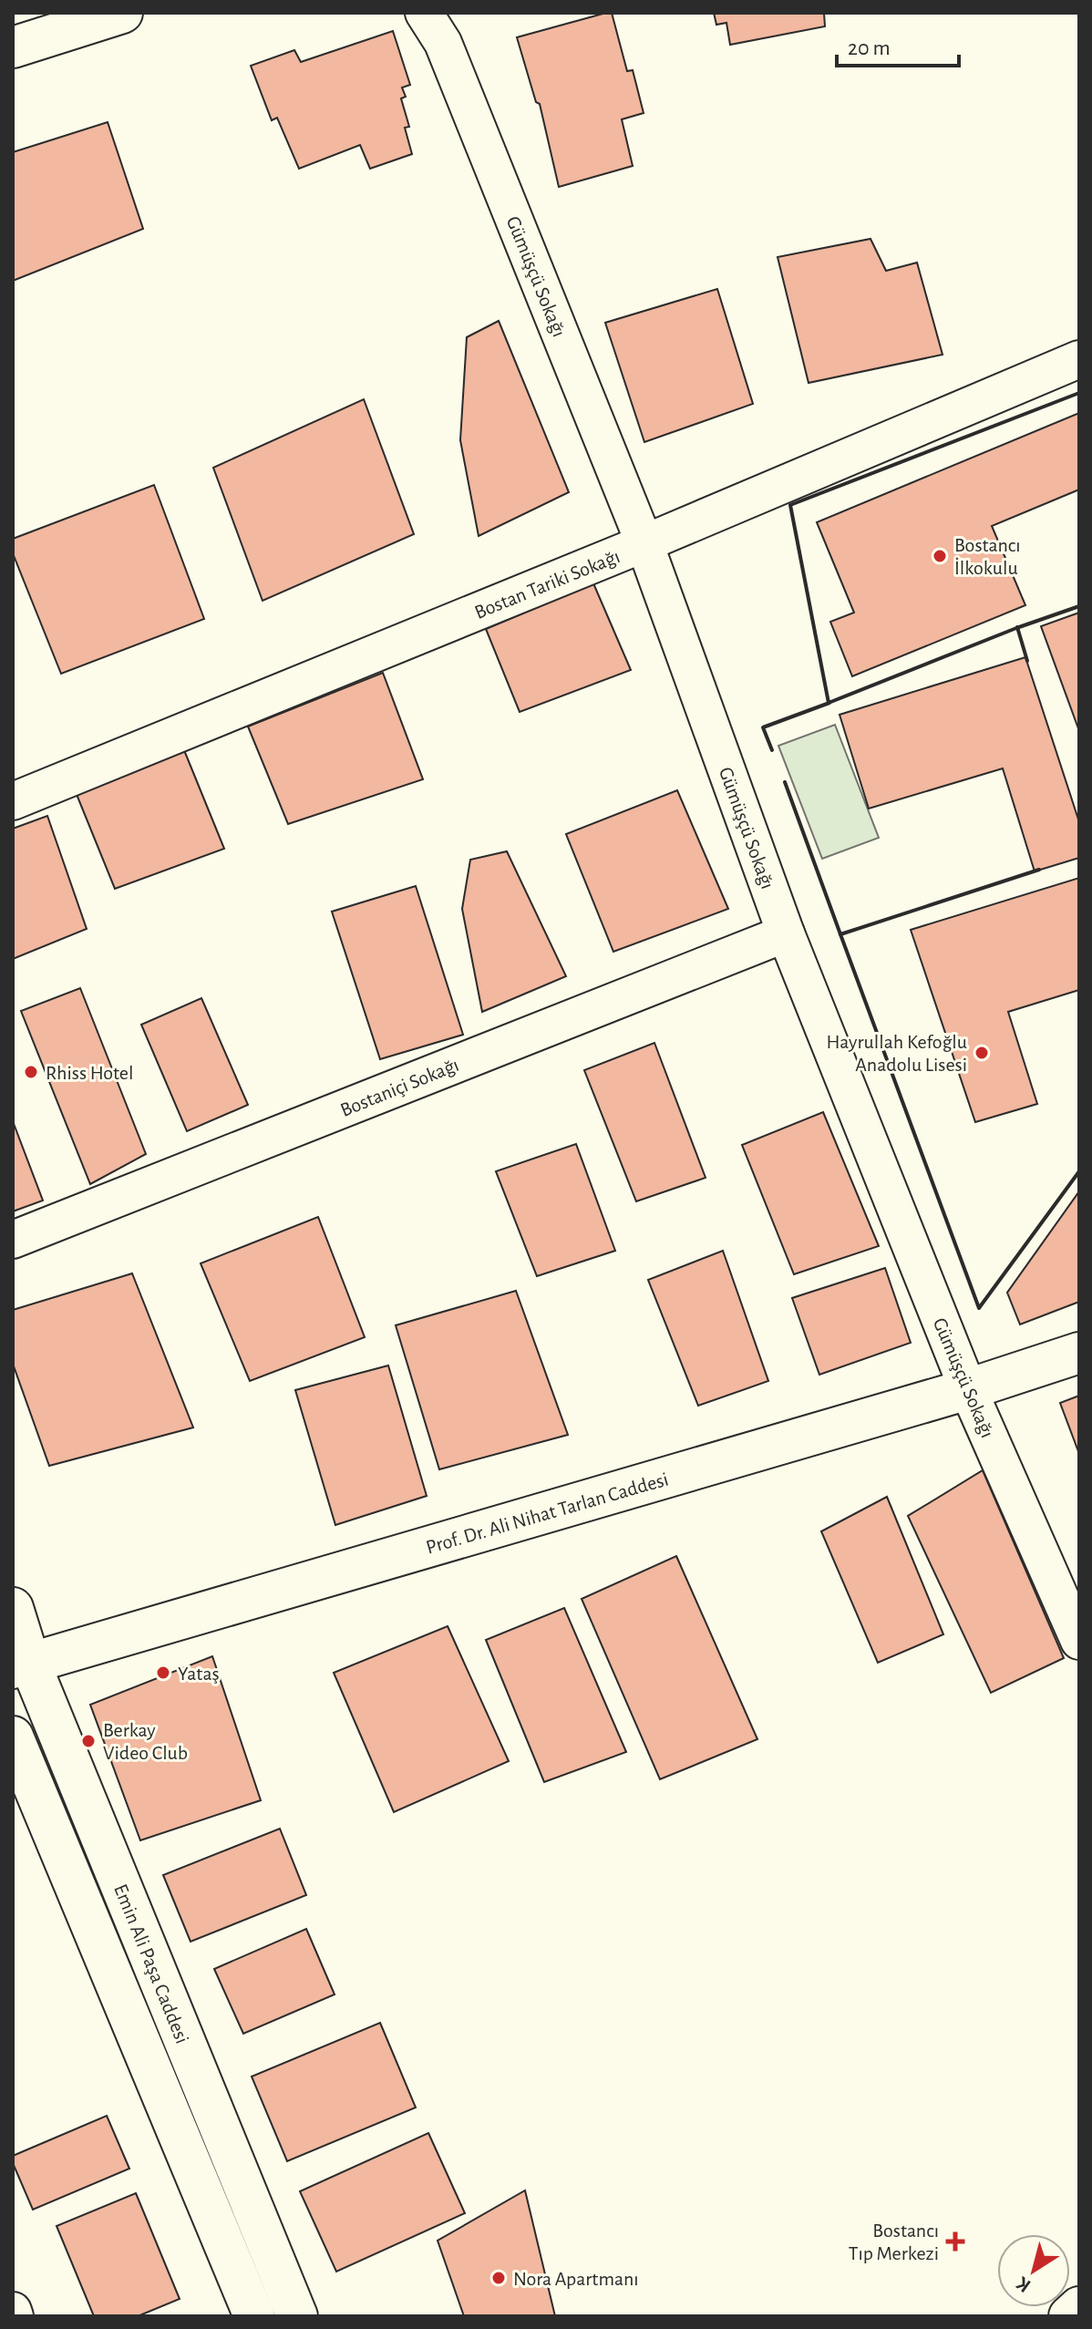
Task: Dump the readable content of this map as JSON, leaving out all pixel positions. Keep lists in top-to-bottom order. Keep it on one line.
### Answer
{"streets":{"main road":["Prof. Dr. Ali Nihat Tarlan Caddesi","Emin Ali Paşa Caddesi"],"street":["Gümüşçü Sokağı","Bostan Tariki Sokağı","Bostaniçi Sokağı"]},"crossings":[["Gümüşçü Sokağı","Bostan Tariki Sokağı"],["Gümüşçü Sokağı","Bostaniçi Sokağı"],["Gümüşçü Sokağı","Prof. Dr. Ali Nihat Tarlan Caddesi"],["Prof. Dr. Ali Nihat Tarlan Caddesi","Emin Ali Paşa Caddesi"]],"places":{"other":["Bostancı İlkokulu","Hayrullah Kefoğlu Anadolu Lisesi","Rhiss Hotel","Yataş","Berkay Video Club","Nora Apartmanı"],"health":["Bostancı Tıp Merkezi"]},"scale_bar":"20 m","north":"bottom left"}
